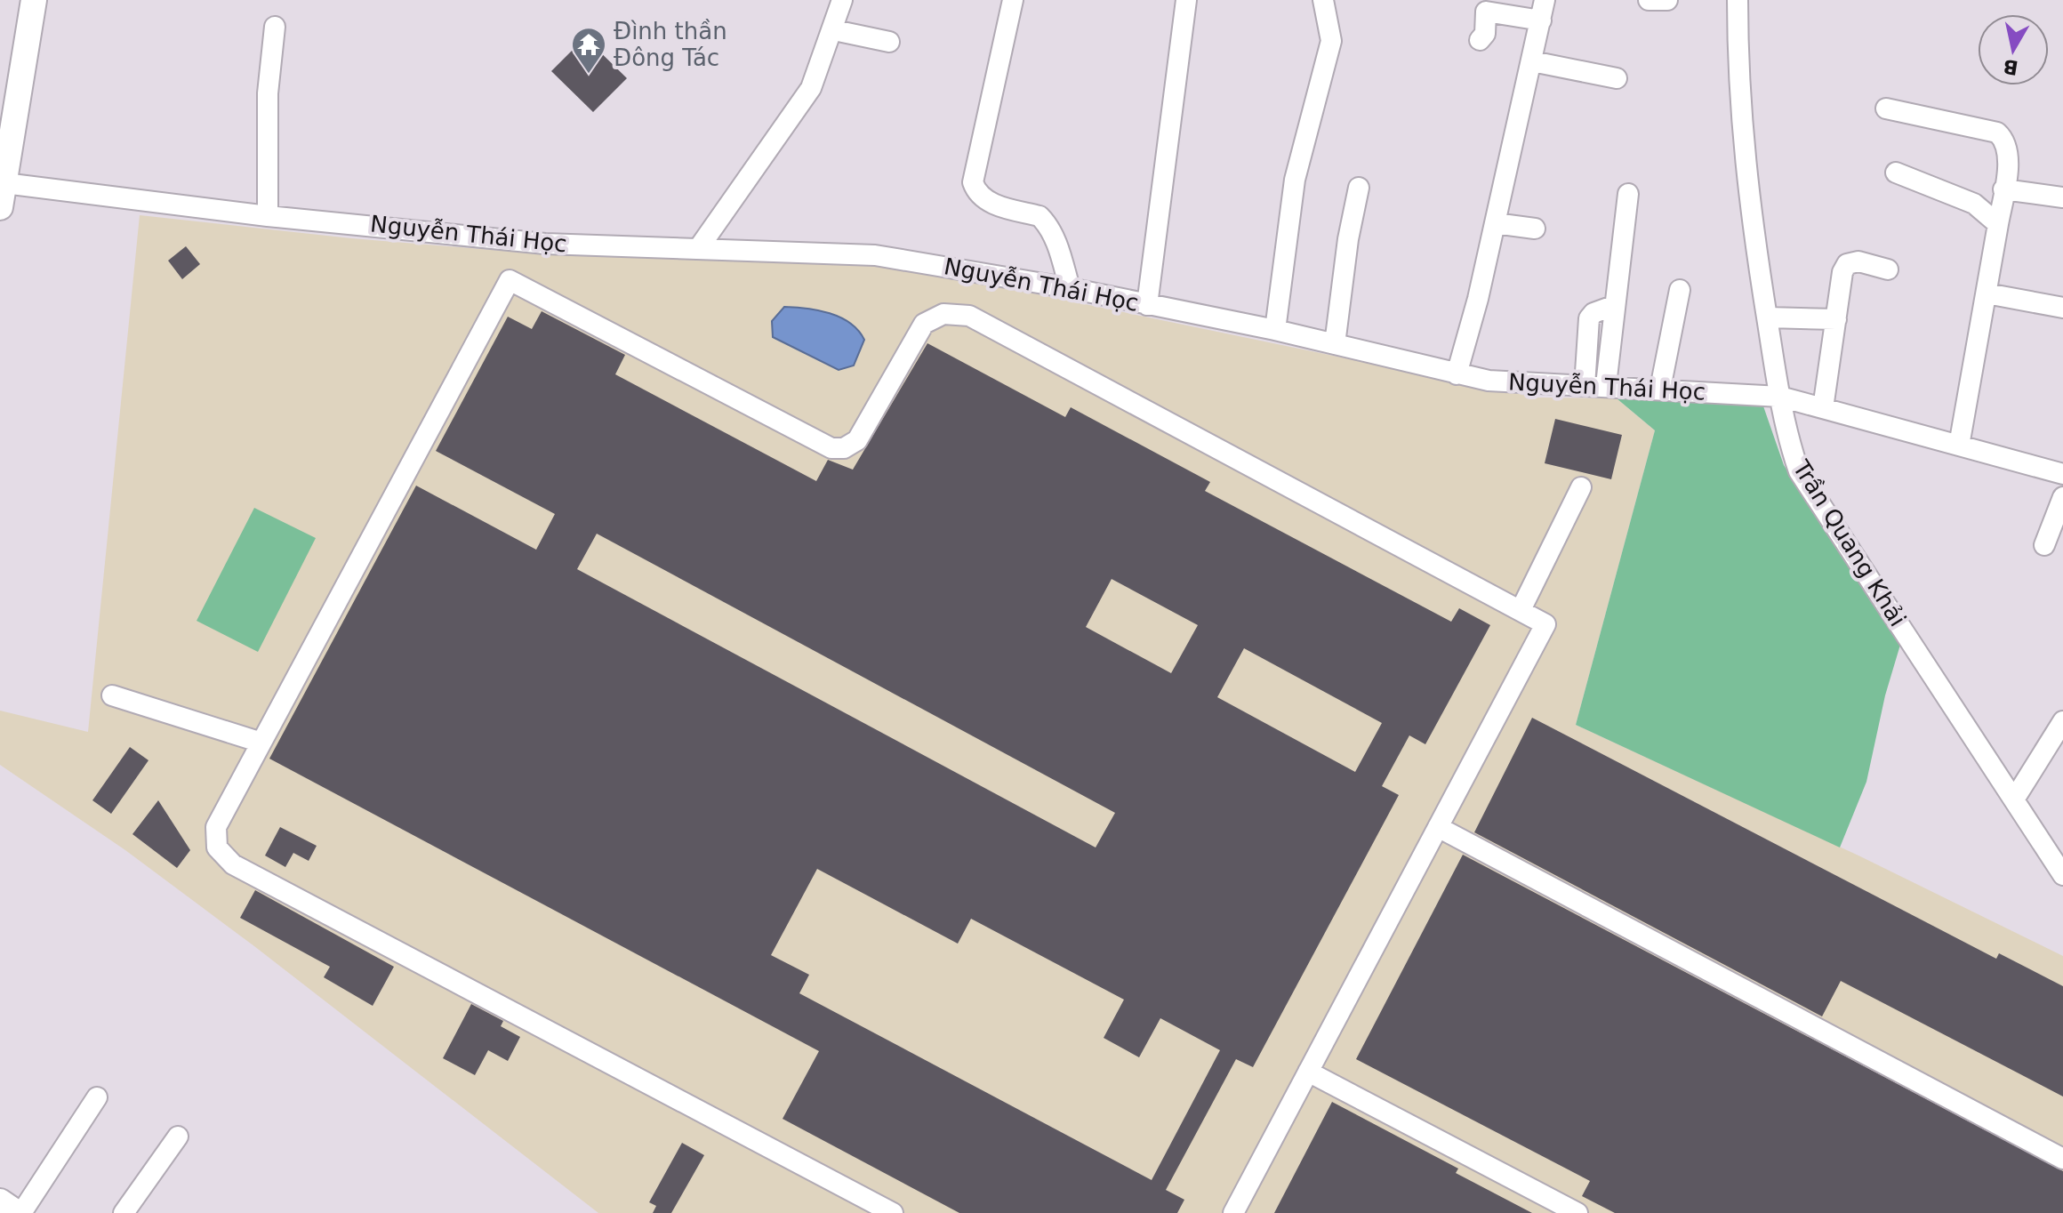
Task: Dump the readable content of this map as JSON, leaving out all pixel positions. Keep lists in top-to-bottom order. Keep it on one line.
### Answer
{"streets":{"street":["Nguyễn Thái Học","Trần Quang Khải"]},"crossings":[["Nguyễn Thái Học","Trần Quang Khải"]],"places":{"temple":["Đình thần Đông Tác"]},"north":"bottom"}
